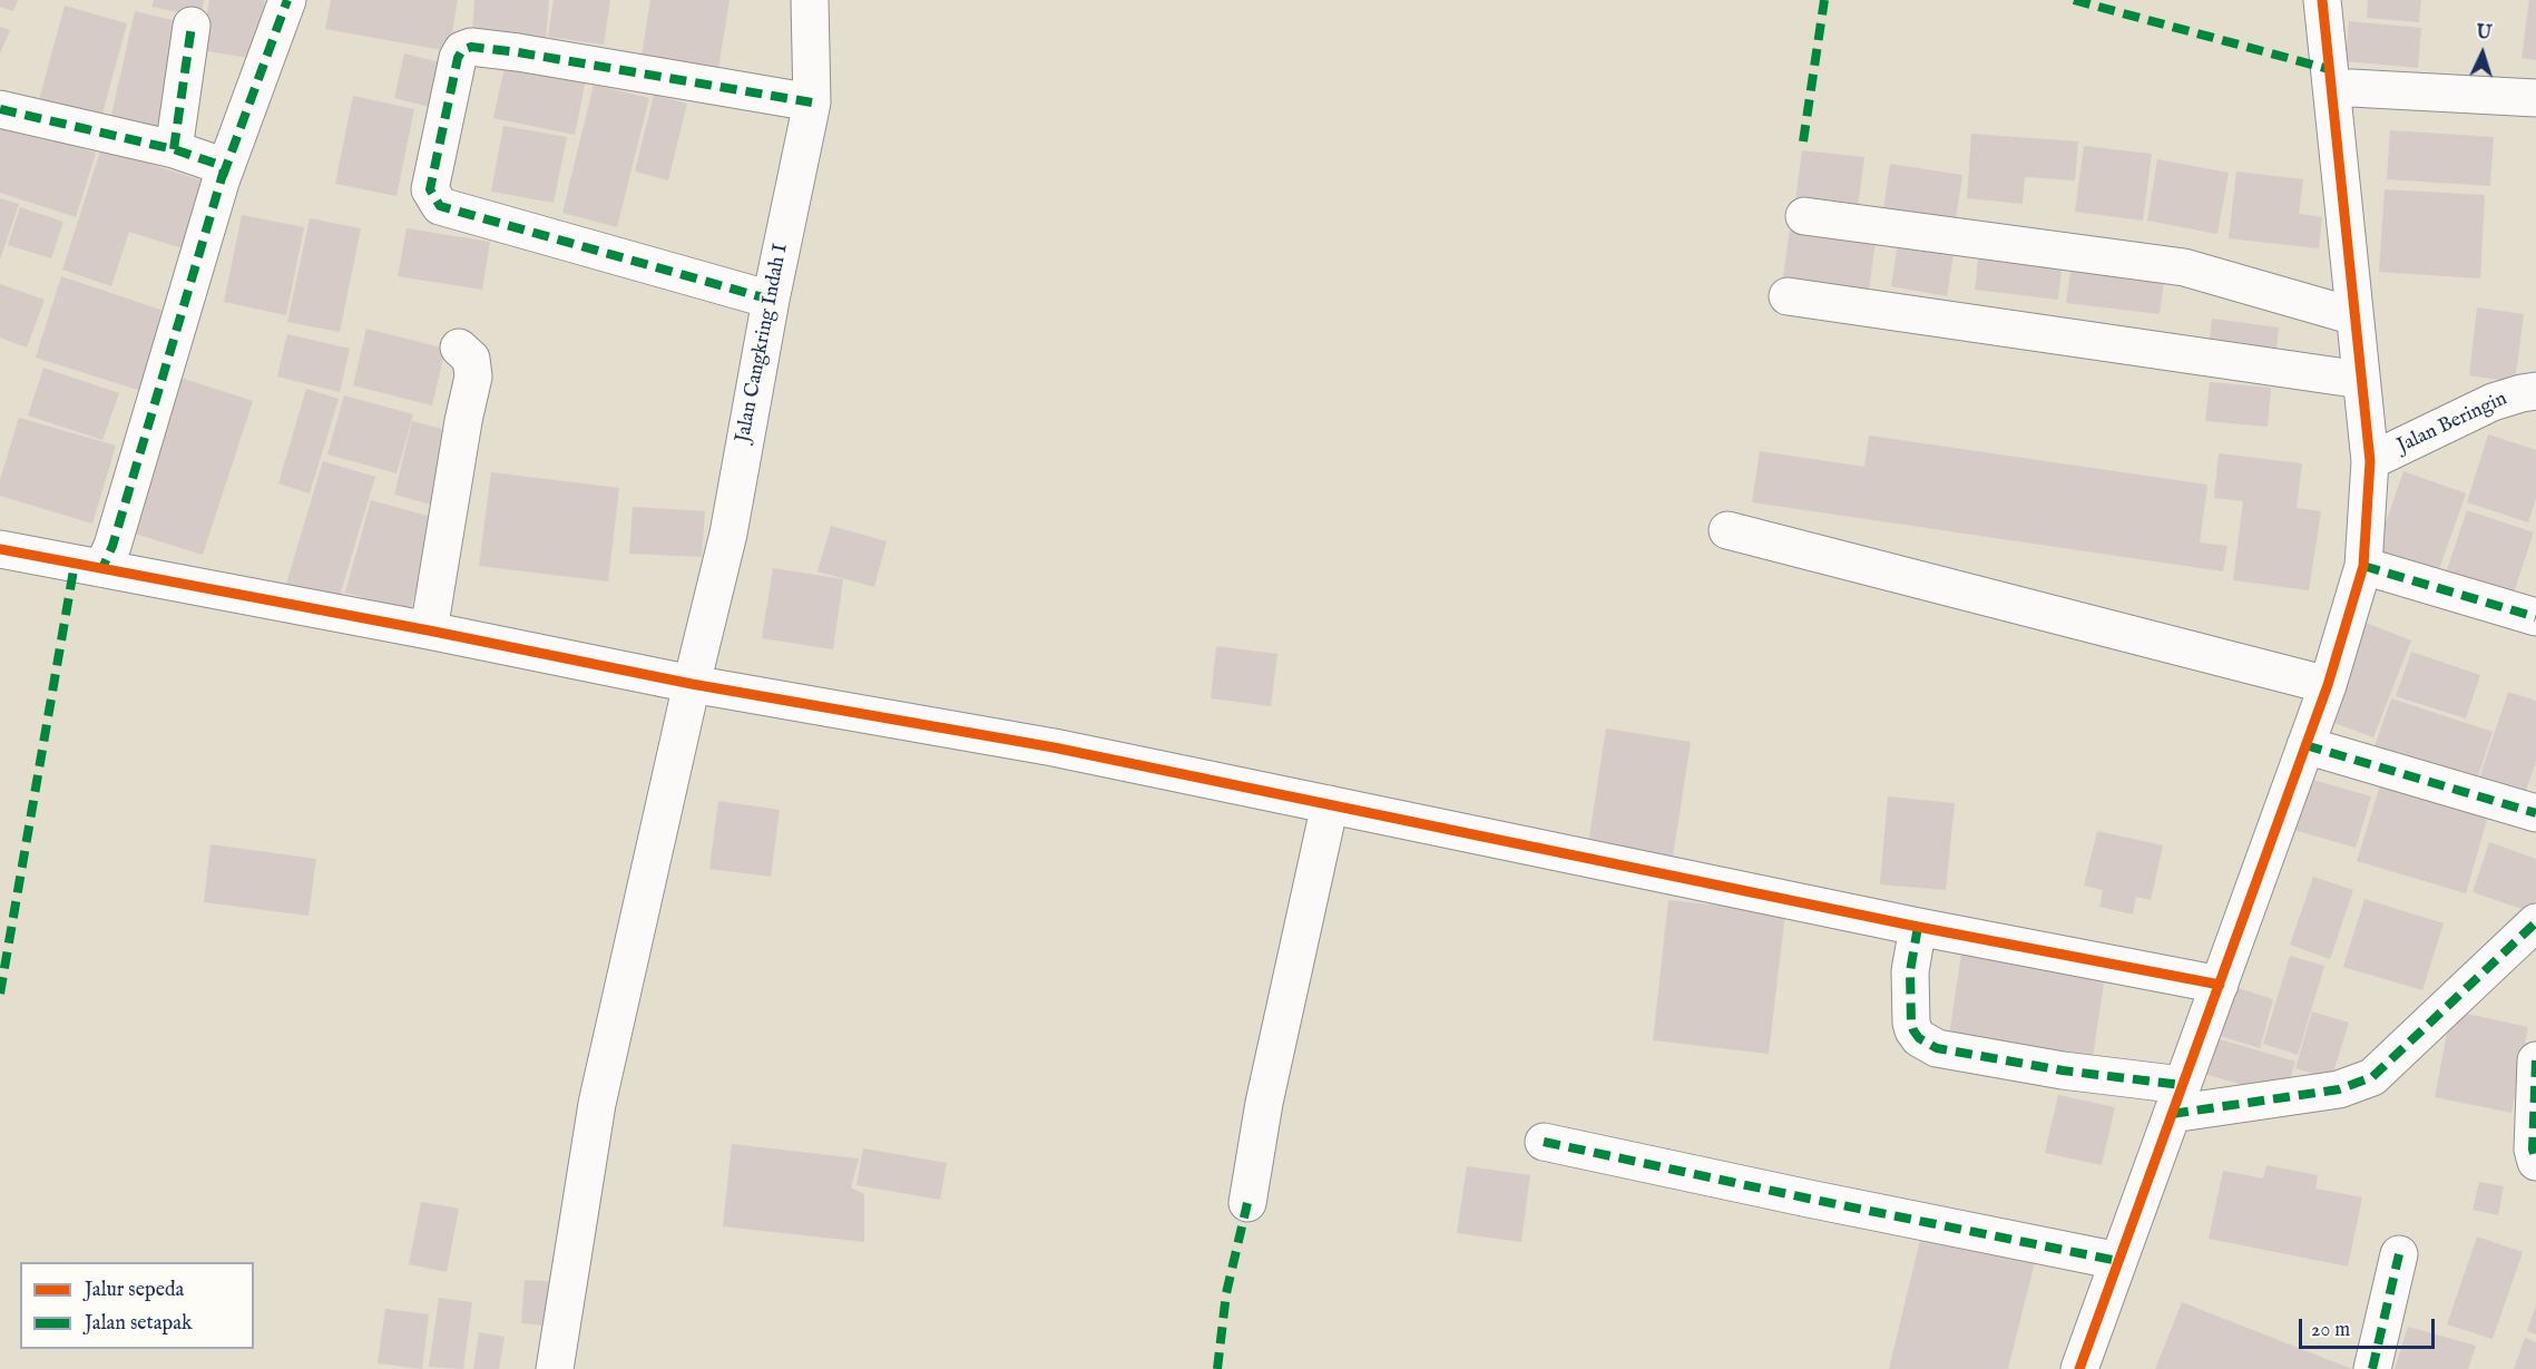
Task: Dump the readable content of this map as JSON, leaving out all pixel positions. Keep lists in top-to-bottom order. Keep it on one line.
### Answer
{"streets":{"street":["Jalan Cangkring Indah I","Jalan Beringin"]},"legend":["Jalur sepeda","Jalan setapak"],"scale_bar":"20 m","north":"top"}
